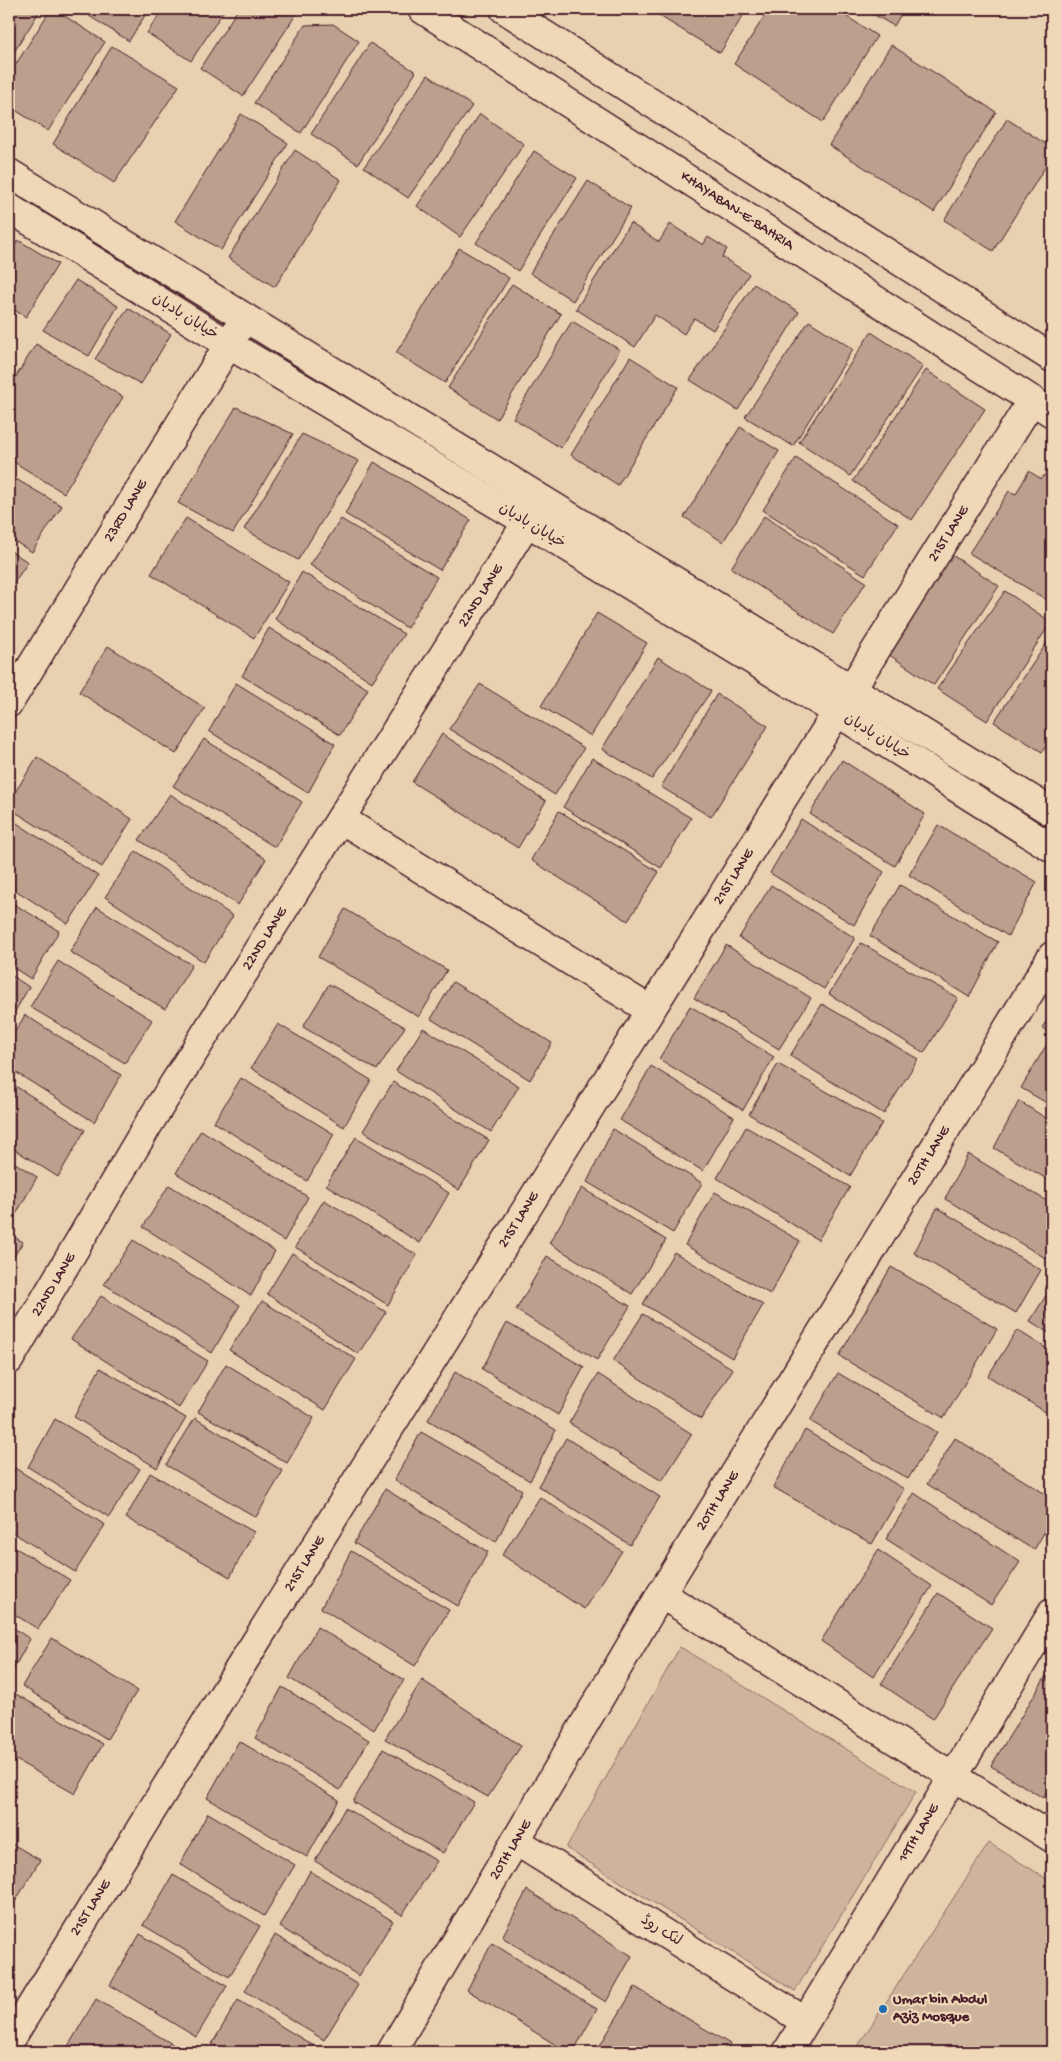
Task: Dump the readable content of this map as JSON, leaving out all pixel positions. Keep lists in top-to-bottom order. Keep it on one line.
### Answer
{"streets":{"street":["KHAYABAN-E-BAHRIA","خیابان بادبان","23RD LANE","21ST LANE","22ND LANE","20TH LANE","19TH LANE","لنک روڈ"]},"crossings":[["KHAYABAN-E-BAHRIA","21ST LANE"],["خیابان بادبان","23RD LANE"],["خیابان بادبان","21ST LANE"],["خیابان بادبان","22ND LANE"],["20TH LANE","لنک روڈ"],["19TH LANE","لنک روڈ"]],"places":["Umar bin Abdul Aziz Mosque"]}
